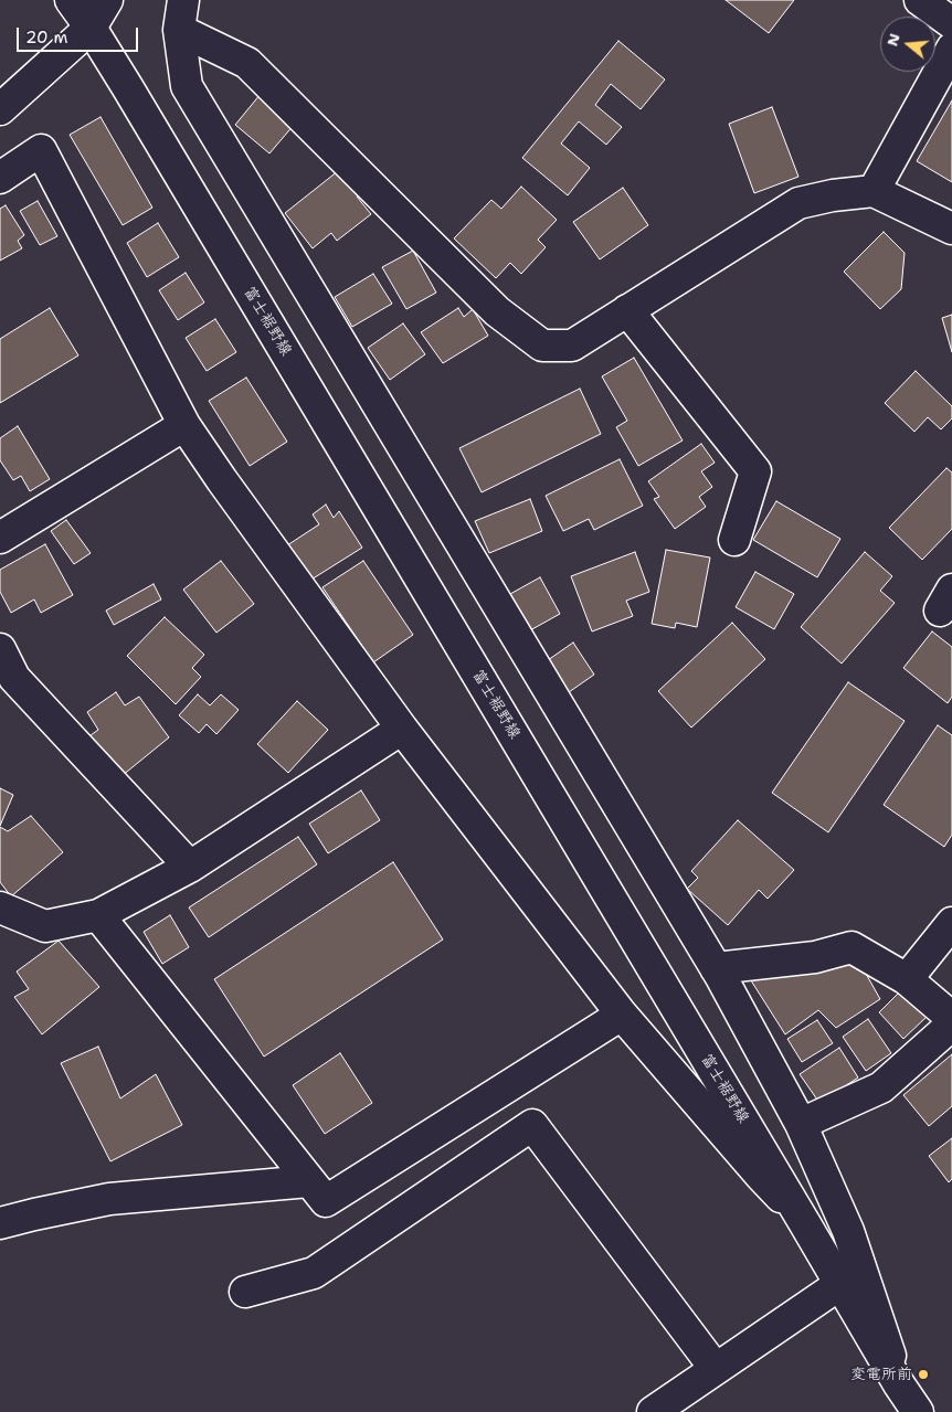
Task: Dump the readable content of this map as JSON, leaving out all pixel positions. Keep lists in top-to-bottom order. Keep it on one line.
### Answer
{"streets":{"street":["富士裾野線"]},"places":["変電所前"],"scale_bar":"20 m","north":"left"}
